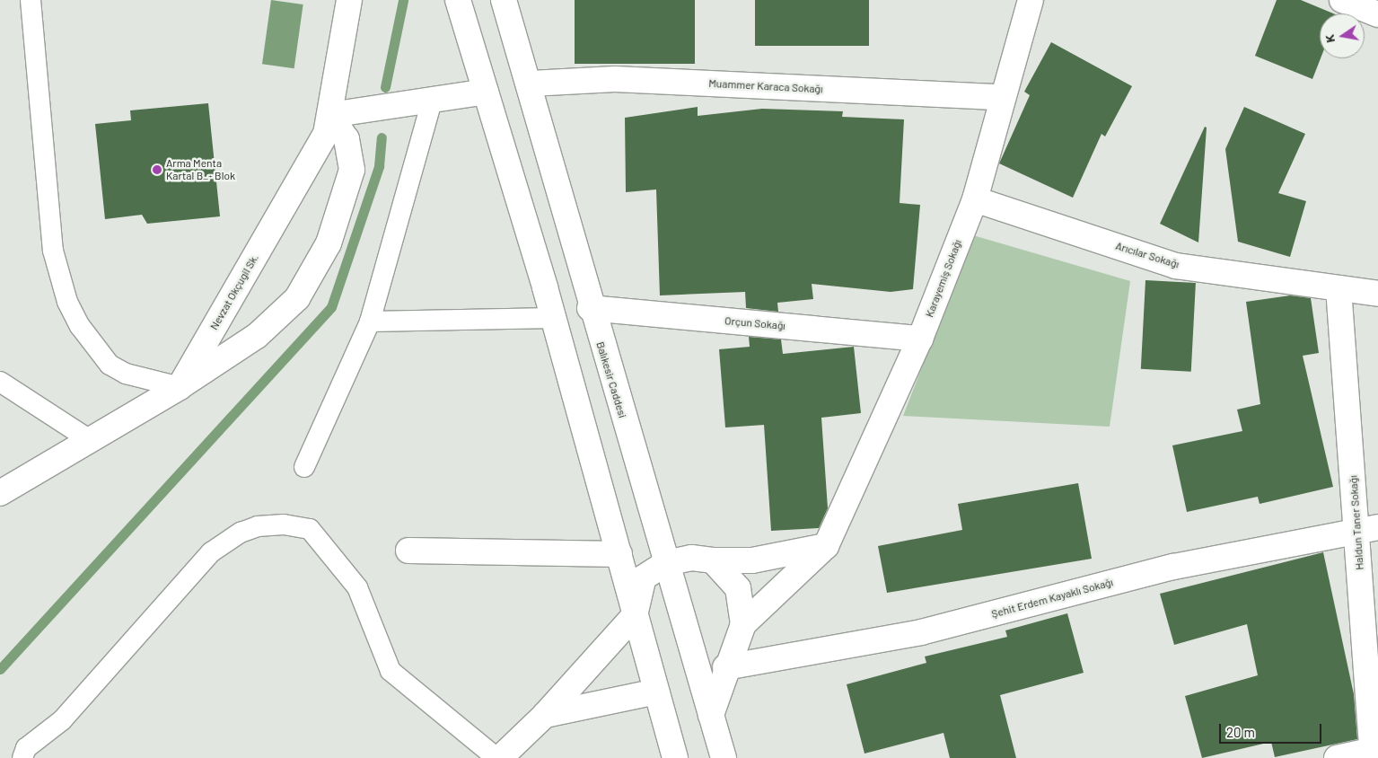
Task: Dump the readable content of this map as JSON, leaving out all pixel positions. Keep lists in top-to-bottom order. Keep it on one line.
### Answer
{"streets":{"street":["Muammer Karaca Sokağı","Arıcılar Sokağı","Karayemiş Sokağı","Nevzat Okçugil Sk.","Orçun Sokağı","Balıkesir Caddesi","Haldun Taner Sokağı","Şehit Erdem Kayaklı Sokağı"]},"crossings":[["Muammer Karaca Sokağı","Karayemiş Sokağı"],["Muammer Karaca Sokağı","Balıkesir Caddesi"],["Arıcılar Sokağı","Karayemiş Sokağı"],["Arıcılar Sokağı","Haldun Taner Sokağı"],["Karayemiş Sokağı","Orçun Sokağı"],["Orçun Sokağı","Balıkesir Caddesi"],["Haldun Taner Sokağı","Şehit Erdem Kayaklı Sokağı"]],"places":["Arma Menta Kartal B_- Blok"],"scale_bar":"20 m","north":"left"}
